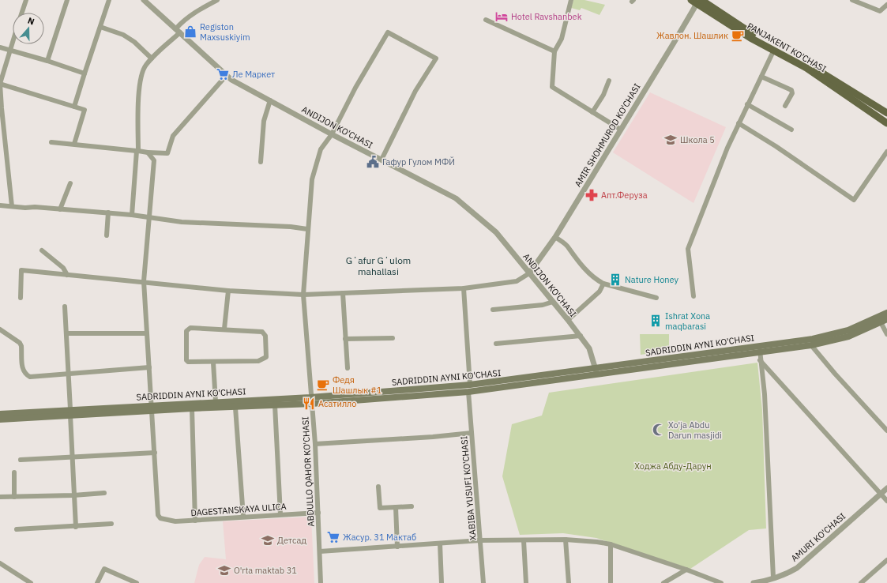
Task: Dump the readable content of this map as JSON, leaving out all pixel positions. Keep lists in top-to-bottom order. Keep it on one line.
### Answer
{"streets":{"main road":["PANJAKENT KO'CHASI","SADRIDDIN AYNI KO'CHASI"],"street":["ANDIJON KO'CHASI","AMIR SHOHMUROD KO'CHASI","ABDULLO QAHOR KO'CHASI","XABIBA YUSUFI KO'CHASI","DAGESTANSKAYA ULICA","AMURI KO'CHASI"]},"crossings":[["PANJAKENT KO'CHASI","AMIR SHOHMUROD KO'CHASI"],["ANDIJON KO'CHASI","AMIR SHOHMUROD KO'CHASI"],["ANDIJON KO'CHASI","SADRIDDIN AYNI KO'CHASI"],["ANDIJON KO'CHASI","ABDULLO QAHOR KO'CHASI"],["SADRIDDIN AYNI KO'CHASI","ABDULLO QAHOR KO'CHASI"],["SADRIDDIN AYNI KO'CHASI","XABIBA YUSUFI KO'CHASI"],["ABDULLO QAHOR KO'CHASI","DAGESTANSKAYA ULICA"]],"districts":["Gʻafur Gʻulom mahallasi"],"parks":["Ходжа Абду-Дарун"],"places":{"hotel":["Hotel Ravshanbek"],"shop":["Registon Maxsuskiyim"],"cafe":["Жавлон. Шашлик","Федя Шашлык #1"],"supermarket":["Ле Маркет","Жасур. 31 Мактаб"],"school or university":["Школа 5","Детсад","O'rta maktab 31"],"public building":["Гафур Гулом МФЙ"],"pharmacy":["Апт.Феруза"],"building":["Nature Honey","Ishrat Хоnа mаqbаrasi"],"restaurant":["Асатилло"],"mosque":["Xo'ja Abdu Darun masjidi"]},"north":"top"}
